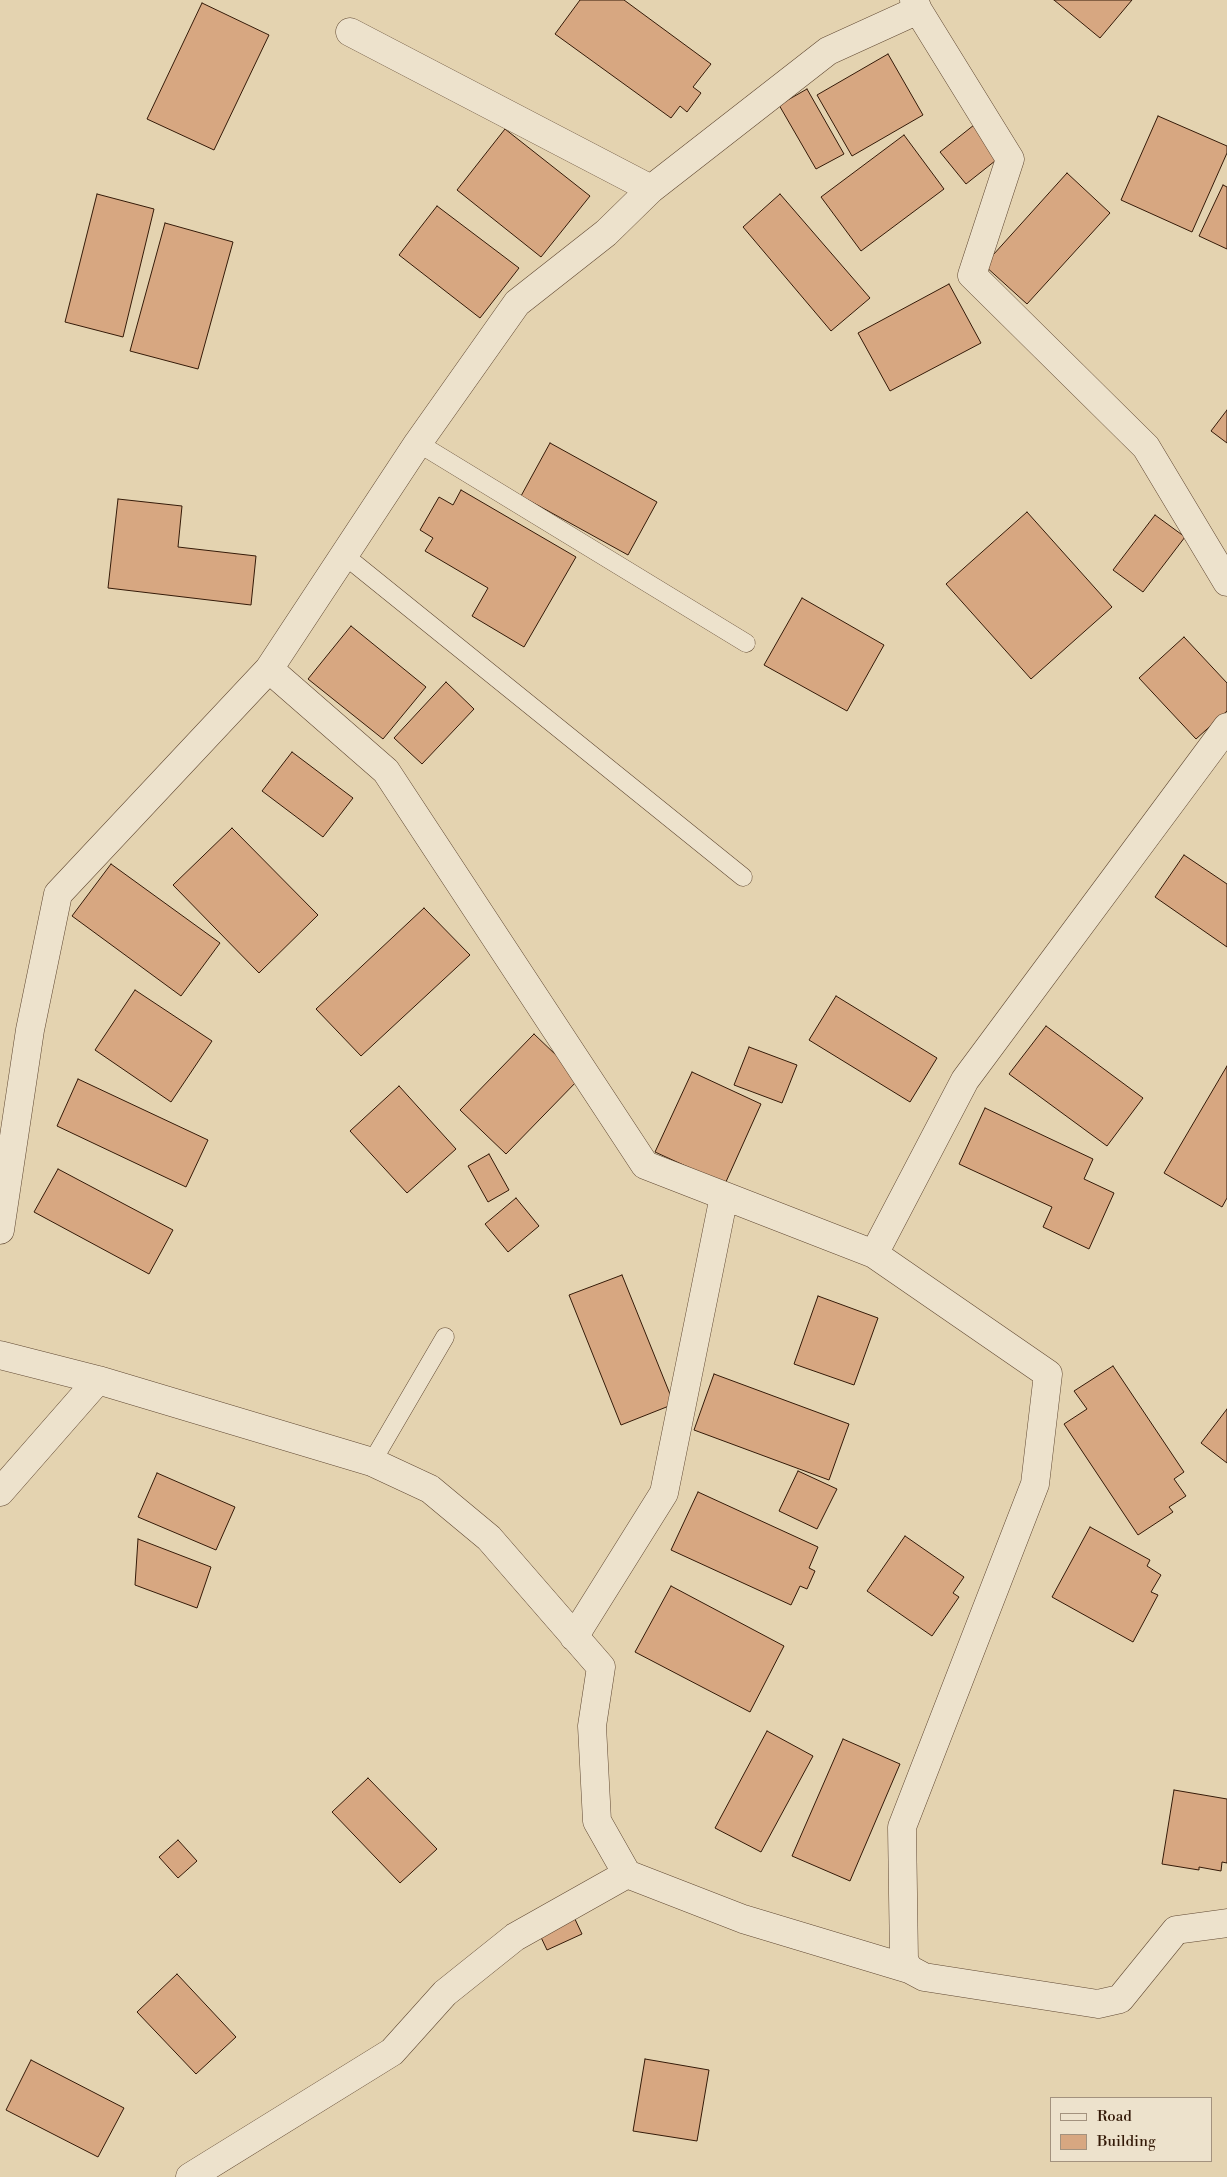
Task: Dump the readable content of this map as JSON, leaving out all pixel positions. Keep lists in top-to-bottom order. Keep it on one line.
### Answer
{"legend":["Road","Building"]}
